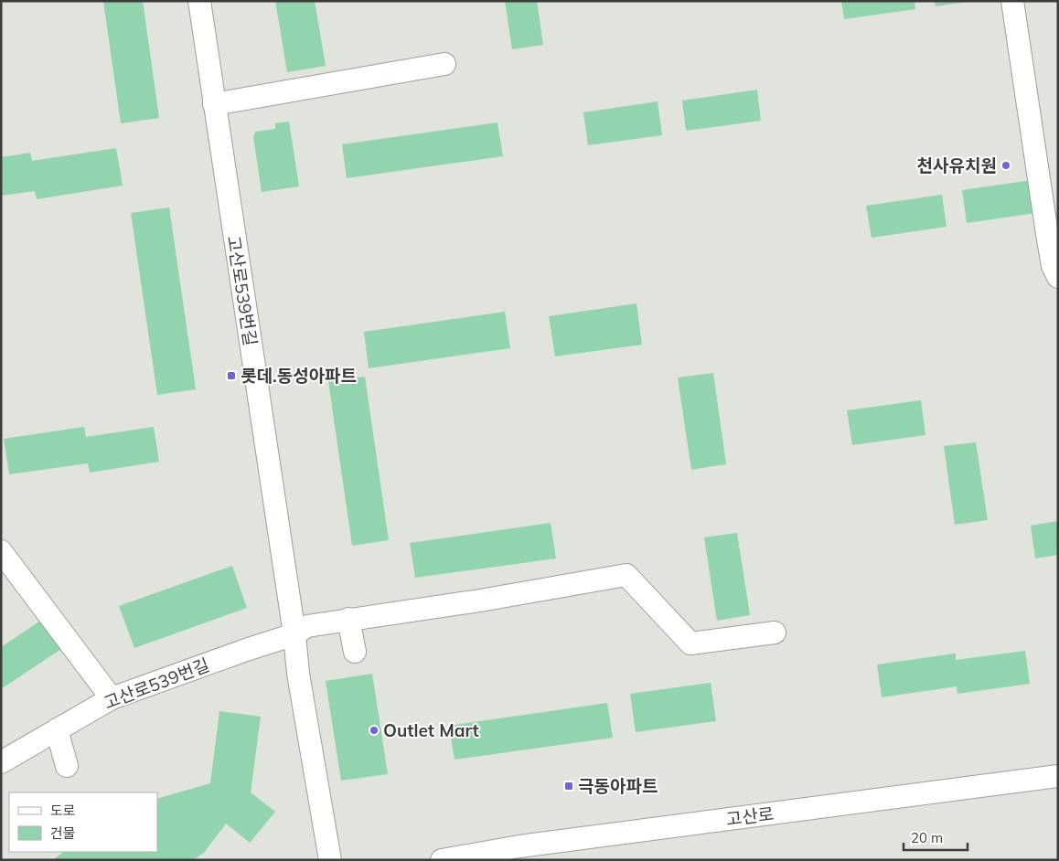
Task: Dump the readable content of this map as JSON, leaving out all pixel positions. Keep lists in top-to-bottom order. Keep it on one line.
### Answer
{"streets":{"street":["고산로539번길","고산로"]},"places":{"other":["천사유치원","Outlet Mart"],"transit":["롯데.동성아파트","극동아파트"]},"legend":["도로","건물"],"scale_bar":"20 m"}
